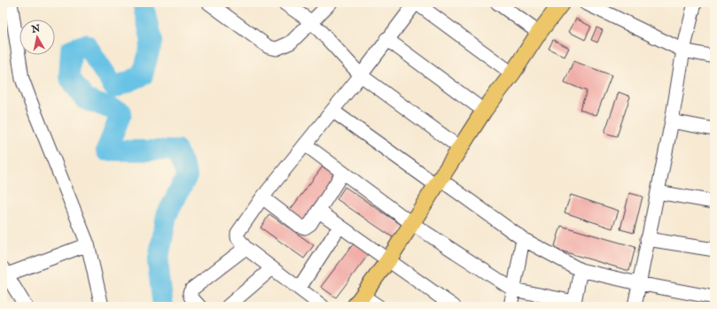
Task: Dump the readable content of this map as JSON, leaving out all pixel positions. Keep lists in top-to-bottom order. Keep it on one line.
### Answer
{"north":"top"}
